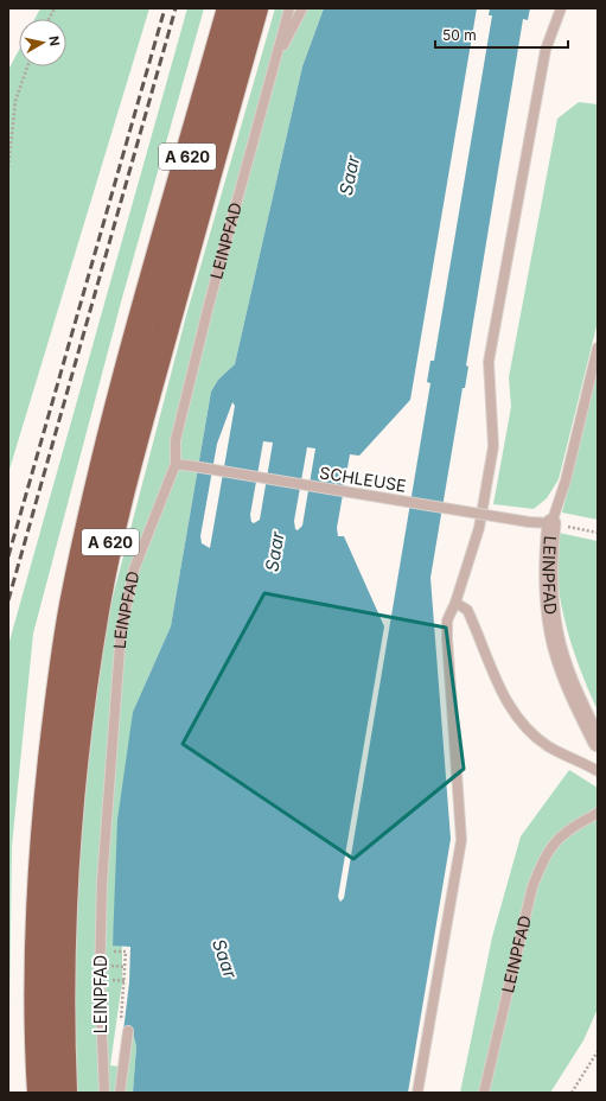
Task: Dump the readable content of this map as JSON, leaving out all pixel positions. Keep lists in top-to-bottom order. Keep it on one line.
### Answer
{"streets":{"highway":["A 620"],"street":["LEINPFAD"],"lane":["SCHLEUSE"]},"crossings":[["LEINPFAD","SCHLEUSE"]],"water":["Saar"],"scale_bar":"50 m","north":"right"}
